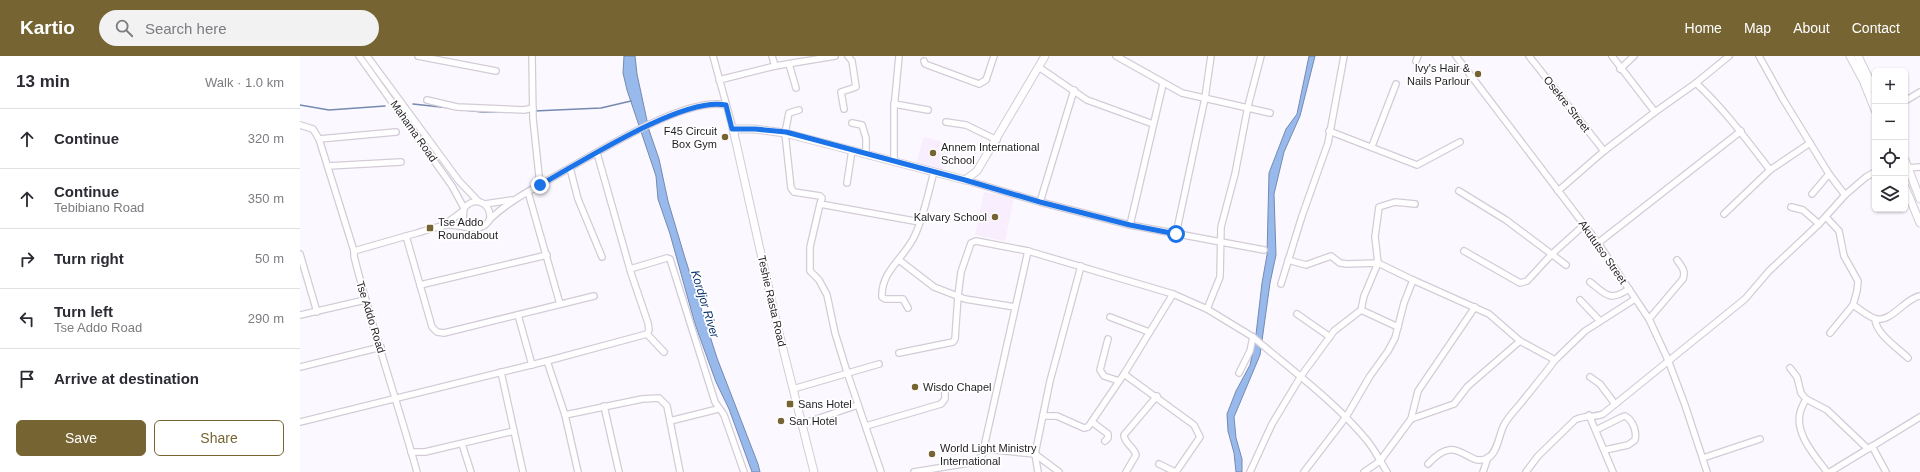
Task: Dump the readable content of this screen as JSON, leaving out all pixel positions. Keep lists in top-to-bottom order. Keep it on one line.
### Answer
{"streets":{"main road":["Teshie Rasta Road"],"street":["Osekre Street","Mahama Road","Akututso Street","Tse Addo Road"]},"water":["Kordjor River"],"places":{"other":["Ivy's Hair & Nails Parlour","F45 Circuit Box Gym","Annem International School","Kalvary School","Wisdo Chapel","San Hotel","World Light Ministry International"],"transit":["Tse Addo Roundabout","Sans Hotel"]},"page":{"header":"Kartio","search":"Search here","nav":["Home","Map","About","Contact"],"heading":["13 min","Walk · 1.0 km"],"map_buttons":["+","−"],"list":[["Continue","320 m"],["Continue","Tebibiano Road","350 m"],["Turn right","50 m"],["Turn left","Tse Addo Road","290 m"],"Arrive at destination"],"buttons":["Save","Share"]}}
